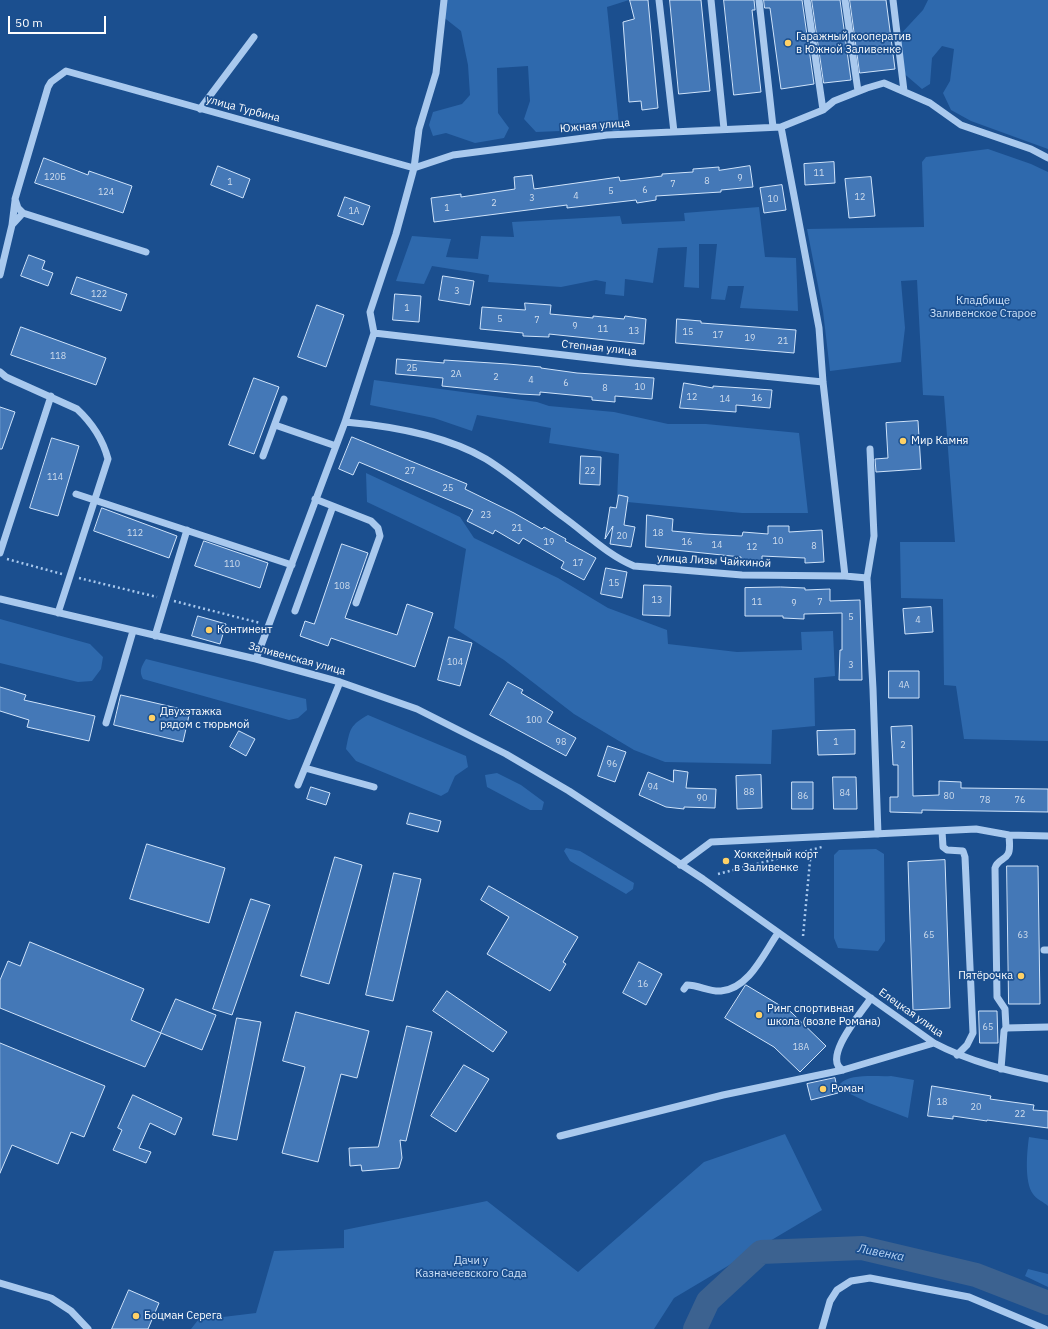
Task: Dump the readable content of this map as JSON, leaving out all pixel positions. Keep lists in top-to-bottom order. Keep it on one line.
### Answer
{"streets":{"street":["улица Турбина","Южная улица","Степная улица","улица Лизы Чайкиной","Заливенская улица","Елецкая улица"]},"crossings":[["улица Турбина","Южная улица"],["Заливенская улица","Елецкая улица"]],"water":["Ливенка"],"parks":["Кладбище Заливенское Старое","Дачи у Казначеевского Сада"],"places":["Гаражный кооператив в Южной Заливенке","Мир Камня","Континент","Двухэтажка рядом с тюрьмой","Хоккейный корт в Заливенке","Пятёрочка","Ринг спортивная школа (возле Романа)","Роман","Боцман Серега"],"house_numbers":["11","120Б","9","8","1","7","6","5","124","4","12","3","10","2","1","1А","3","122","1","5","7","9","11","13","15","17","19","21","118","2Б","2А","2","4","6","10","8","12","16","14","27","22","114","25","23","21","112","18","20","10","19","16","14","8","12","17","110","15","108","13","11","7","9","5","4","104","3","4А","100","98","1","2","96","94","88","84","86","80","90","78","76","65","63","16","65","18А","18","20","22"],"scale_bar":"50 m"}
